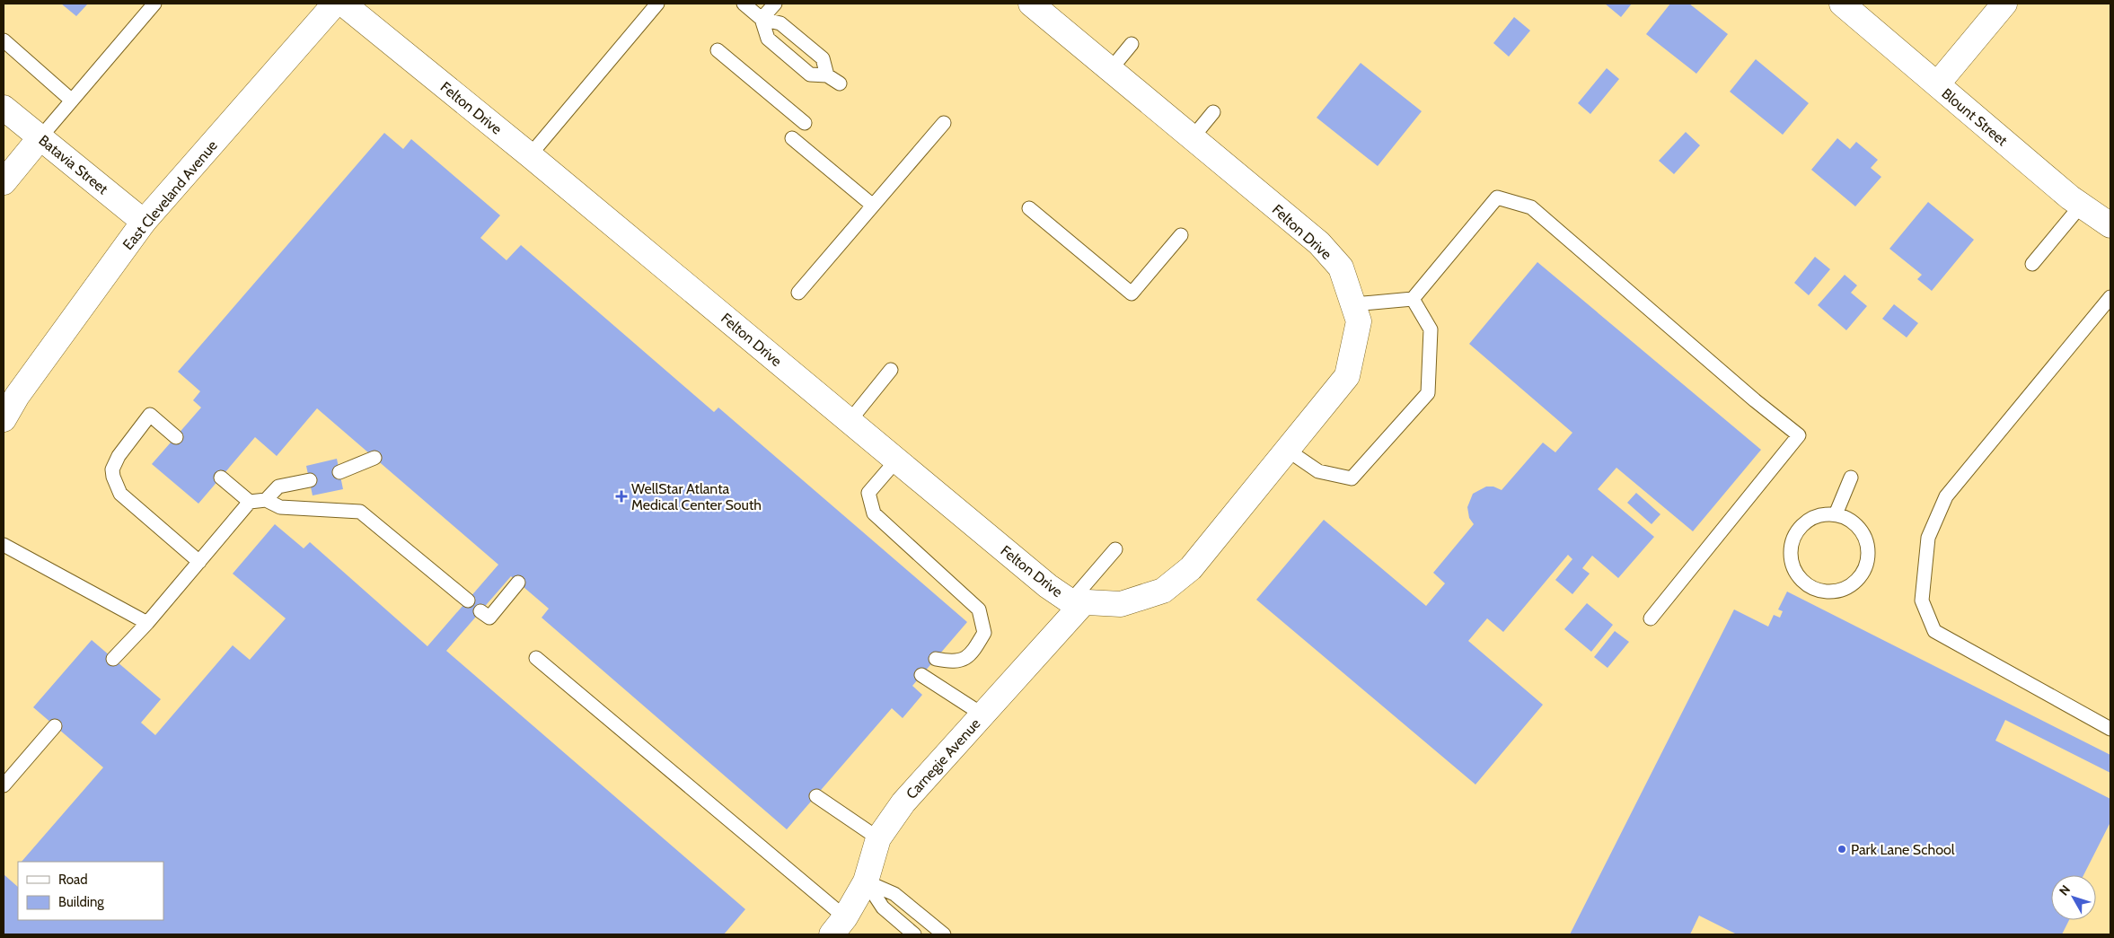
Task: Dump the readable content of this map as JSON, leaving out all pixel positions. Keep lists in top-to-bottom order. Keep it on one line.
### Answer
{"streets":{"street":["Felton Drive","Blount Street","Batavia Street","East Cleveland Avenue","Carnegie Avenue"]},"crossings":[["Felton Drive","Carnegie Avenue"],["Batavia Street","East Cleveland Avenue"]],"places":{"health":["WellStar Atlanta Medical Center South"],"other":["Park Lane School"]},"legend":["Road","Building"],"north":"top left"}
